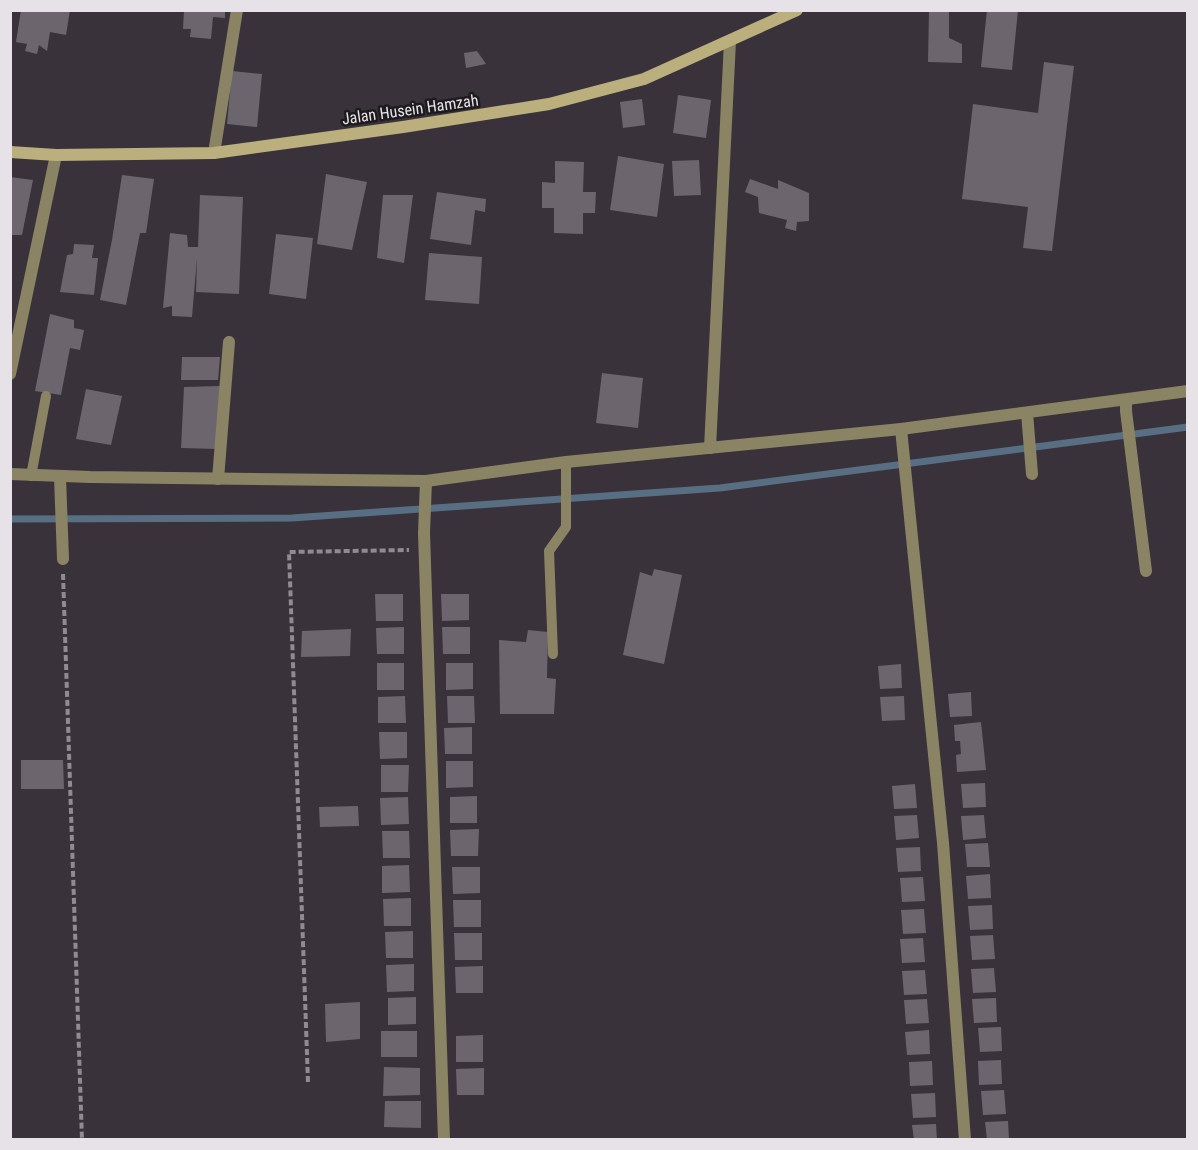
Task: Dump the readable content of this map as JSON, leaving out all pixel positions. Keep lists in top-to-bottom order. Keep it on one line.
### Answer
{"streets":{"street":["Jalan Husein Hamzah"]}}
